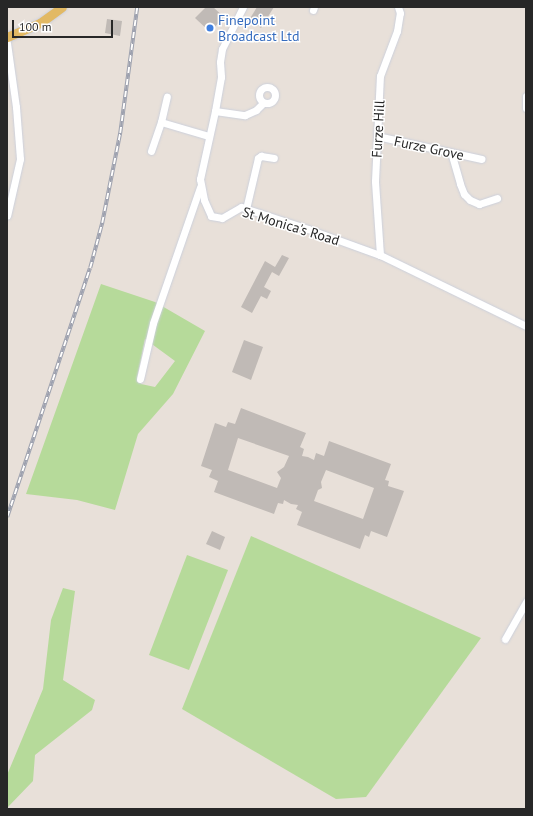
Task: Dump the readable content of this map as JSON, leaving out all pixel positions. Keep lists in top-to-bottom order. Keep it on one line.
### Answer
{"streets":{"street":["Furze Hill","Furze Grove","St Monica's Road"]},"crossings":[["Furze Hill","Furze Grove"],["Furze Hill","St Monica's Road"]],"places":["Finepoint Broadcast Ltd"],"scale_bar":"100 m"}
